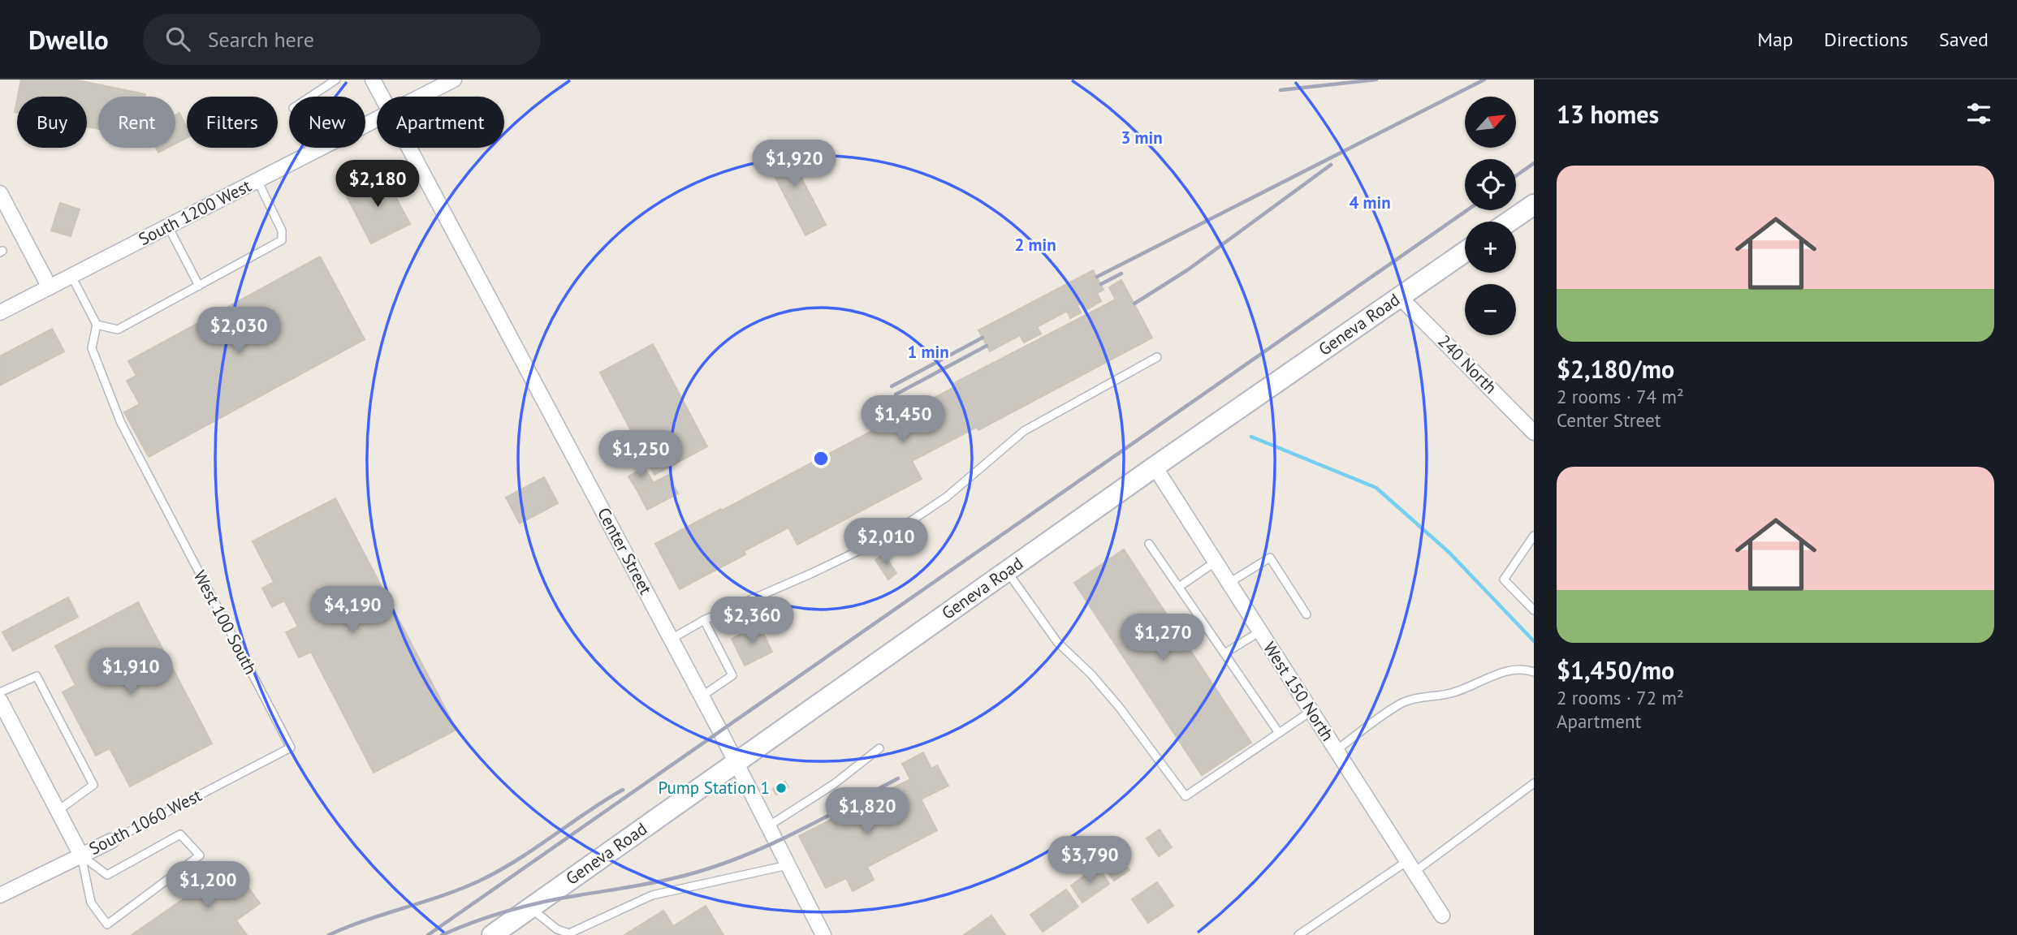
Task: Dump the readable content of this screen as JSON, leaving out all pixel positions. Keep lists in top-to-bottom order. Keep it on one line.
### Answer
{"streets":{"main road":["Geneva Road"],"street":["South 1200 West","240 North","Center Street","West 150 North","South 1060 West"],"lane":["West 100 South"]},"crossings":[["Geneva Road","240 North"],["Geneva Road","Center Street"],["Geneva Road","West 150 North"],["West 100 South","South 1060 West"]],"places":["Pump Station 1"],"north":"top right","page":{"header":"Dwello","search":"Search here","nav":["Map","Directions","Saved"],"heading":"13 homes","map_buttons":["+","−"],"chip":["Buy","Rent","Filters","New","Apartment"],"price":["$1,920","$2,180","$2,030","$1,450","$1,250","$2,010","$4,190","$2,360","$1,270","$1,910","$1,820","$3,790","$1,200"],"list":[{"name":"$2,180/mo","note":"2 rooms · 74 m² · Center Street"},{"name":"$1,450/mo","note":"2 rooms · 72 m² · Apartment"}]},"rings":["3 min","4 min","2 min","1 min"]}
